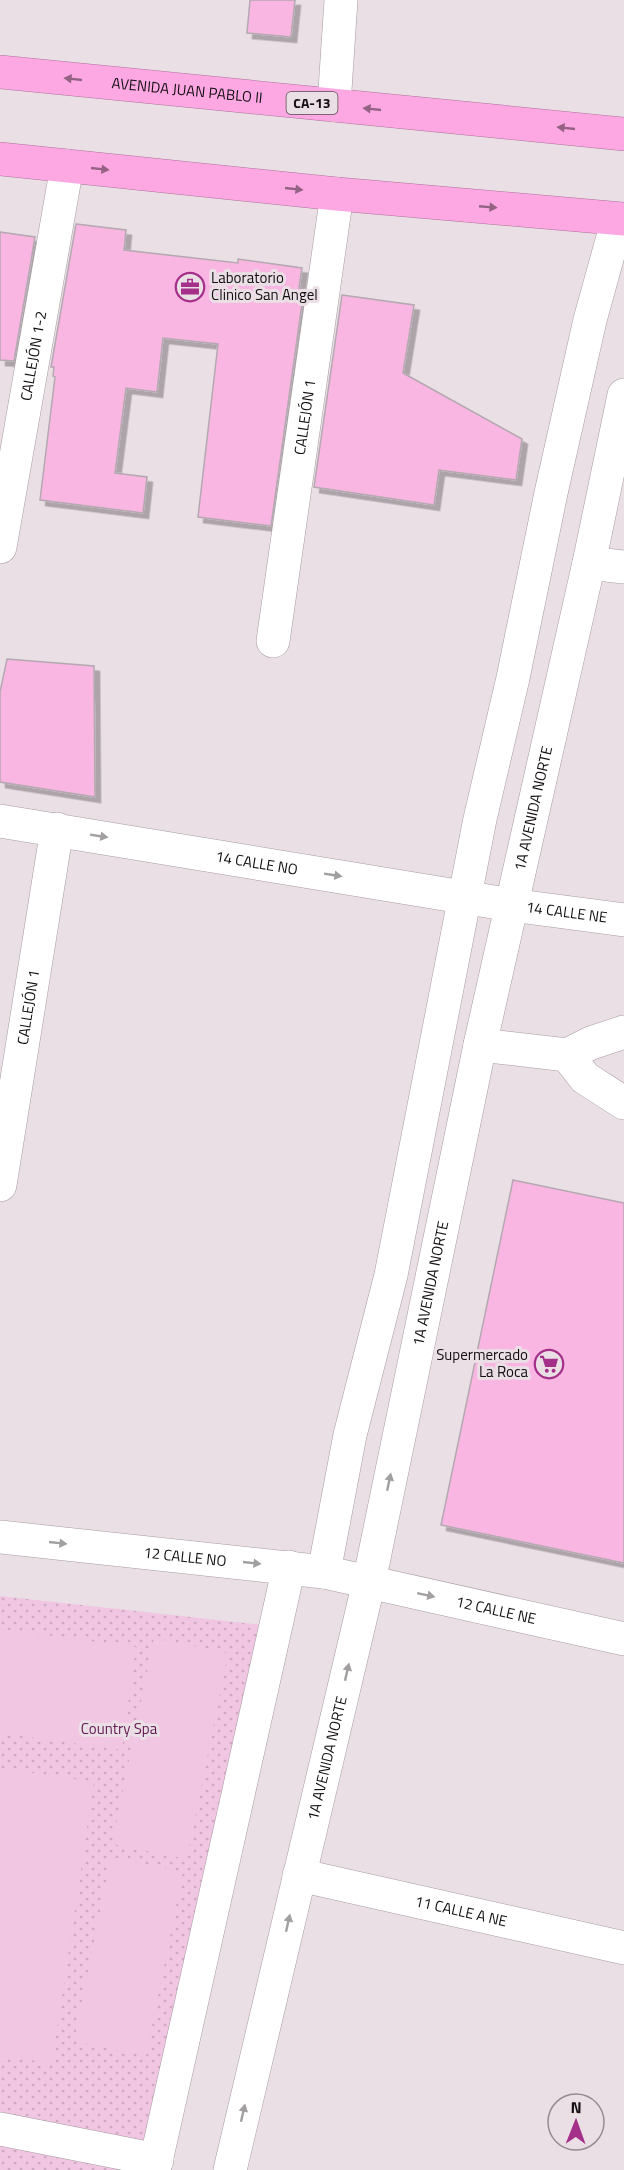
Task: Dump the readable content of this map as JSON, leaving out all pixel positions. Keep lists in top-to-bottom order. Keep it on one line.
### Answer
{"streets":{"highway":["AVENIDA JUAN PABLO II","CA-13"],"street":["CALLEJÓN 1-2","CALLEJÓN 1","1A AVENIDA NORTE","14 CALLE NO","14 CALLE NE","12 CALLE NO","12 CALLE NE","11 CALLE A NE"]},"crossings":[["CALLEJÓN 1","14 CALLE NO"],["1A AVENIDA NORTE","14 CALLE NO"],["1A AVENIDA NORTE","14 CALLE NE"],["1A AVENIDA NORTE","12 CALLE NO"],["1A AVENIDA NORTE","12 CALLE NE"],["1A AVENIDA NORTE","11 CALLE A NE"],["14 CALLE NO","14 CALLE NE"],["12 CALLE NO","12 CALLE NE"]],"one_way":["14 CALLE NO","12 CALLE NO","12 CALLE NE"],"parks":["Country Spa"],"places":{"office":["Laboratorio Clinico San Angel"],"supermarket":["Supermercado La Roca"]},"north":"top"}
